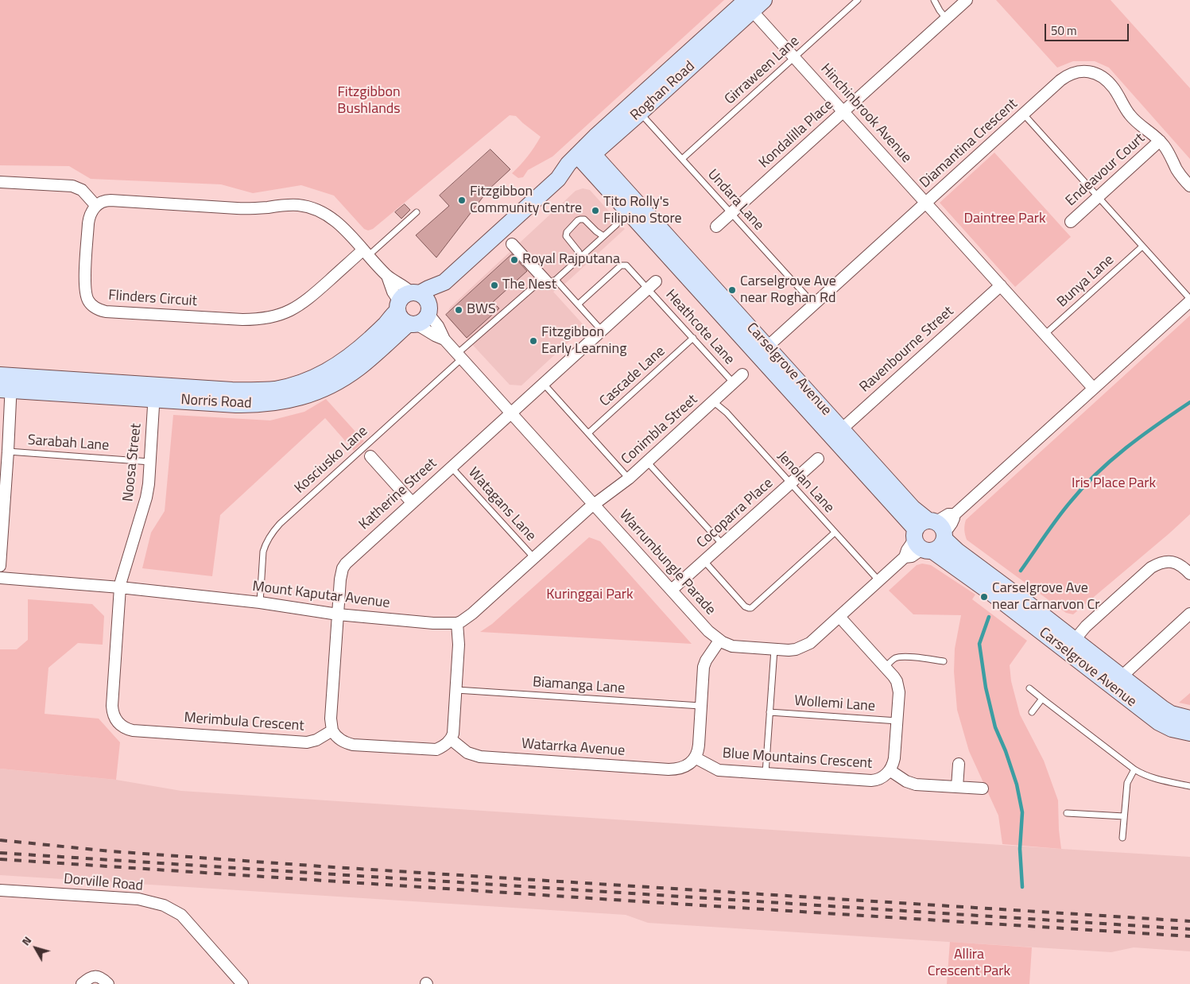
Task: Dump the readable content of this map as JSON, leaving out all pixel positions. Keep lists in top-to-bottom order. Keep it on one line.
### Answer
{"streets":{"street":["Roghan Road","Hinchinbrook Avenue","Kondalilla Place","Diamantina Crescent","Endeavour Court","Flinders Circuit","Ravenbourne Street","Carselgrove Avenue","Norris Road","Conimbla Street","Noosa Street","Katherine Street","Cocoparra Place","Warrumbungle Parade","Mount Kaputar Avenue","Merimbula Crescent","Watarrka Avenue","Blue Mountains Crescent","Dorville Road"],"lane":["Girraween Lane","Undara Lane","Bunya Lane","Heathcote Lane","Cascade Lane","Sarabah Lane","Kosciusko Lane","Jenolan Lane","Watagans Lane","Biamanga Lane","Wollemi Lane"]},"crossings":[["Girraween Lane","Hinchinbrook Avenue"],["Girraween Lane","Undara Lane"],["Roghan Road","Hinchinbrook Avenue"],["Roghan Road","Undara Lane"],["Roghan Road","Carselgrove Avenue"],["Roghan Road","Norris Road"],["Roghan Road","Warrumbungle Parade"],["Hinchinbrook Avenue","Kondalilla Place"],["Hinchinbrook Avenue","Diamantina Crescent"],["Hinchinbrook Avenue","Bunya Lane"],["Hinchinbrook Avenue","Ravenbourne Street"],["Kondalilla Place","Undara Lane"],["Diamantina Crescent","Endeavour Court"],["Diamantina Crescent","Undara Lane"],["Diamantina Crescent","Carselgrove Avenue"],["Heathcote Lane","Cascade Lane"],["Heathcote Lane","Conimbla Street"],["Heathcote Lane","Katherine Street"],["Ravenbourne Street","Carselgrove Avenue"],["Carselgrove Avenue","Warrumbungle Parade"],["Norris Road","Noosa Street"],["Norris Road","Warrumbungle Parade"],["Conimbla Street","Jenolan Lane"],["Conimbla Street","Warrumbungle Parade"],["Sarabah Lane","Noosa Street"],["Kosciusko Lane","Warrumbungle Parade"],["Kosciusko Lane","Mount Kaputar Avenue"],["Noosa Street","Mount Kaputar Avenue"],["Noosa Street","Merimbula Crescent"],["Jenolan Lane","Cocoparra Place"],["Jenolan Lane","Warrumbungle Parade"],["Katherine Street","Watagans Lane"],["Katherine Street","Warrumbungle Parade"],["Katherine Street","Mount Kaputar Avenue"],["Katherine Street","Merimbula Crescent"],["Cocoparra Place","Warrumbungle Parade"],["Warrumbungle Parade","Blue Mountains Crescent"],["Mount Kaputar Avenue","Merimbula Crescent"],["Wollemi Lane","Blue Mountains Crescent"],["Watarrka Avenue","Blue Mountains Crescent"]],"parks":["Fitzgibbon Bushlands","Daintree Park","Iris Place Park","Kuringgai Park","Allira Crescent Park"],"places":["Fitzgibbon Community Centre","Tito Rolly's Filipino Store","Royal Rajputana","The Nest","Carselgrove Ave near Roghan Rd","BWS","Fitzgibbon Early Learning","Carselgrove Ave near Carnarvon Cr"],"scale_bar":"50 m","north":"top left"}
